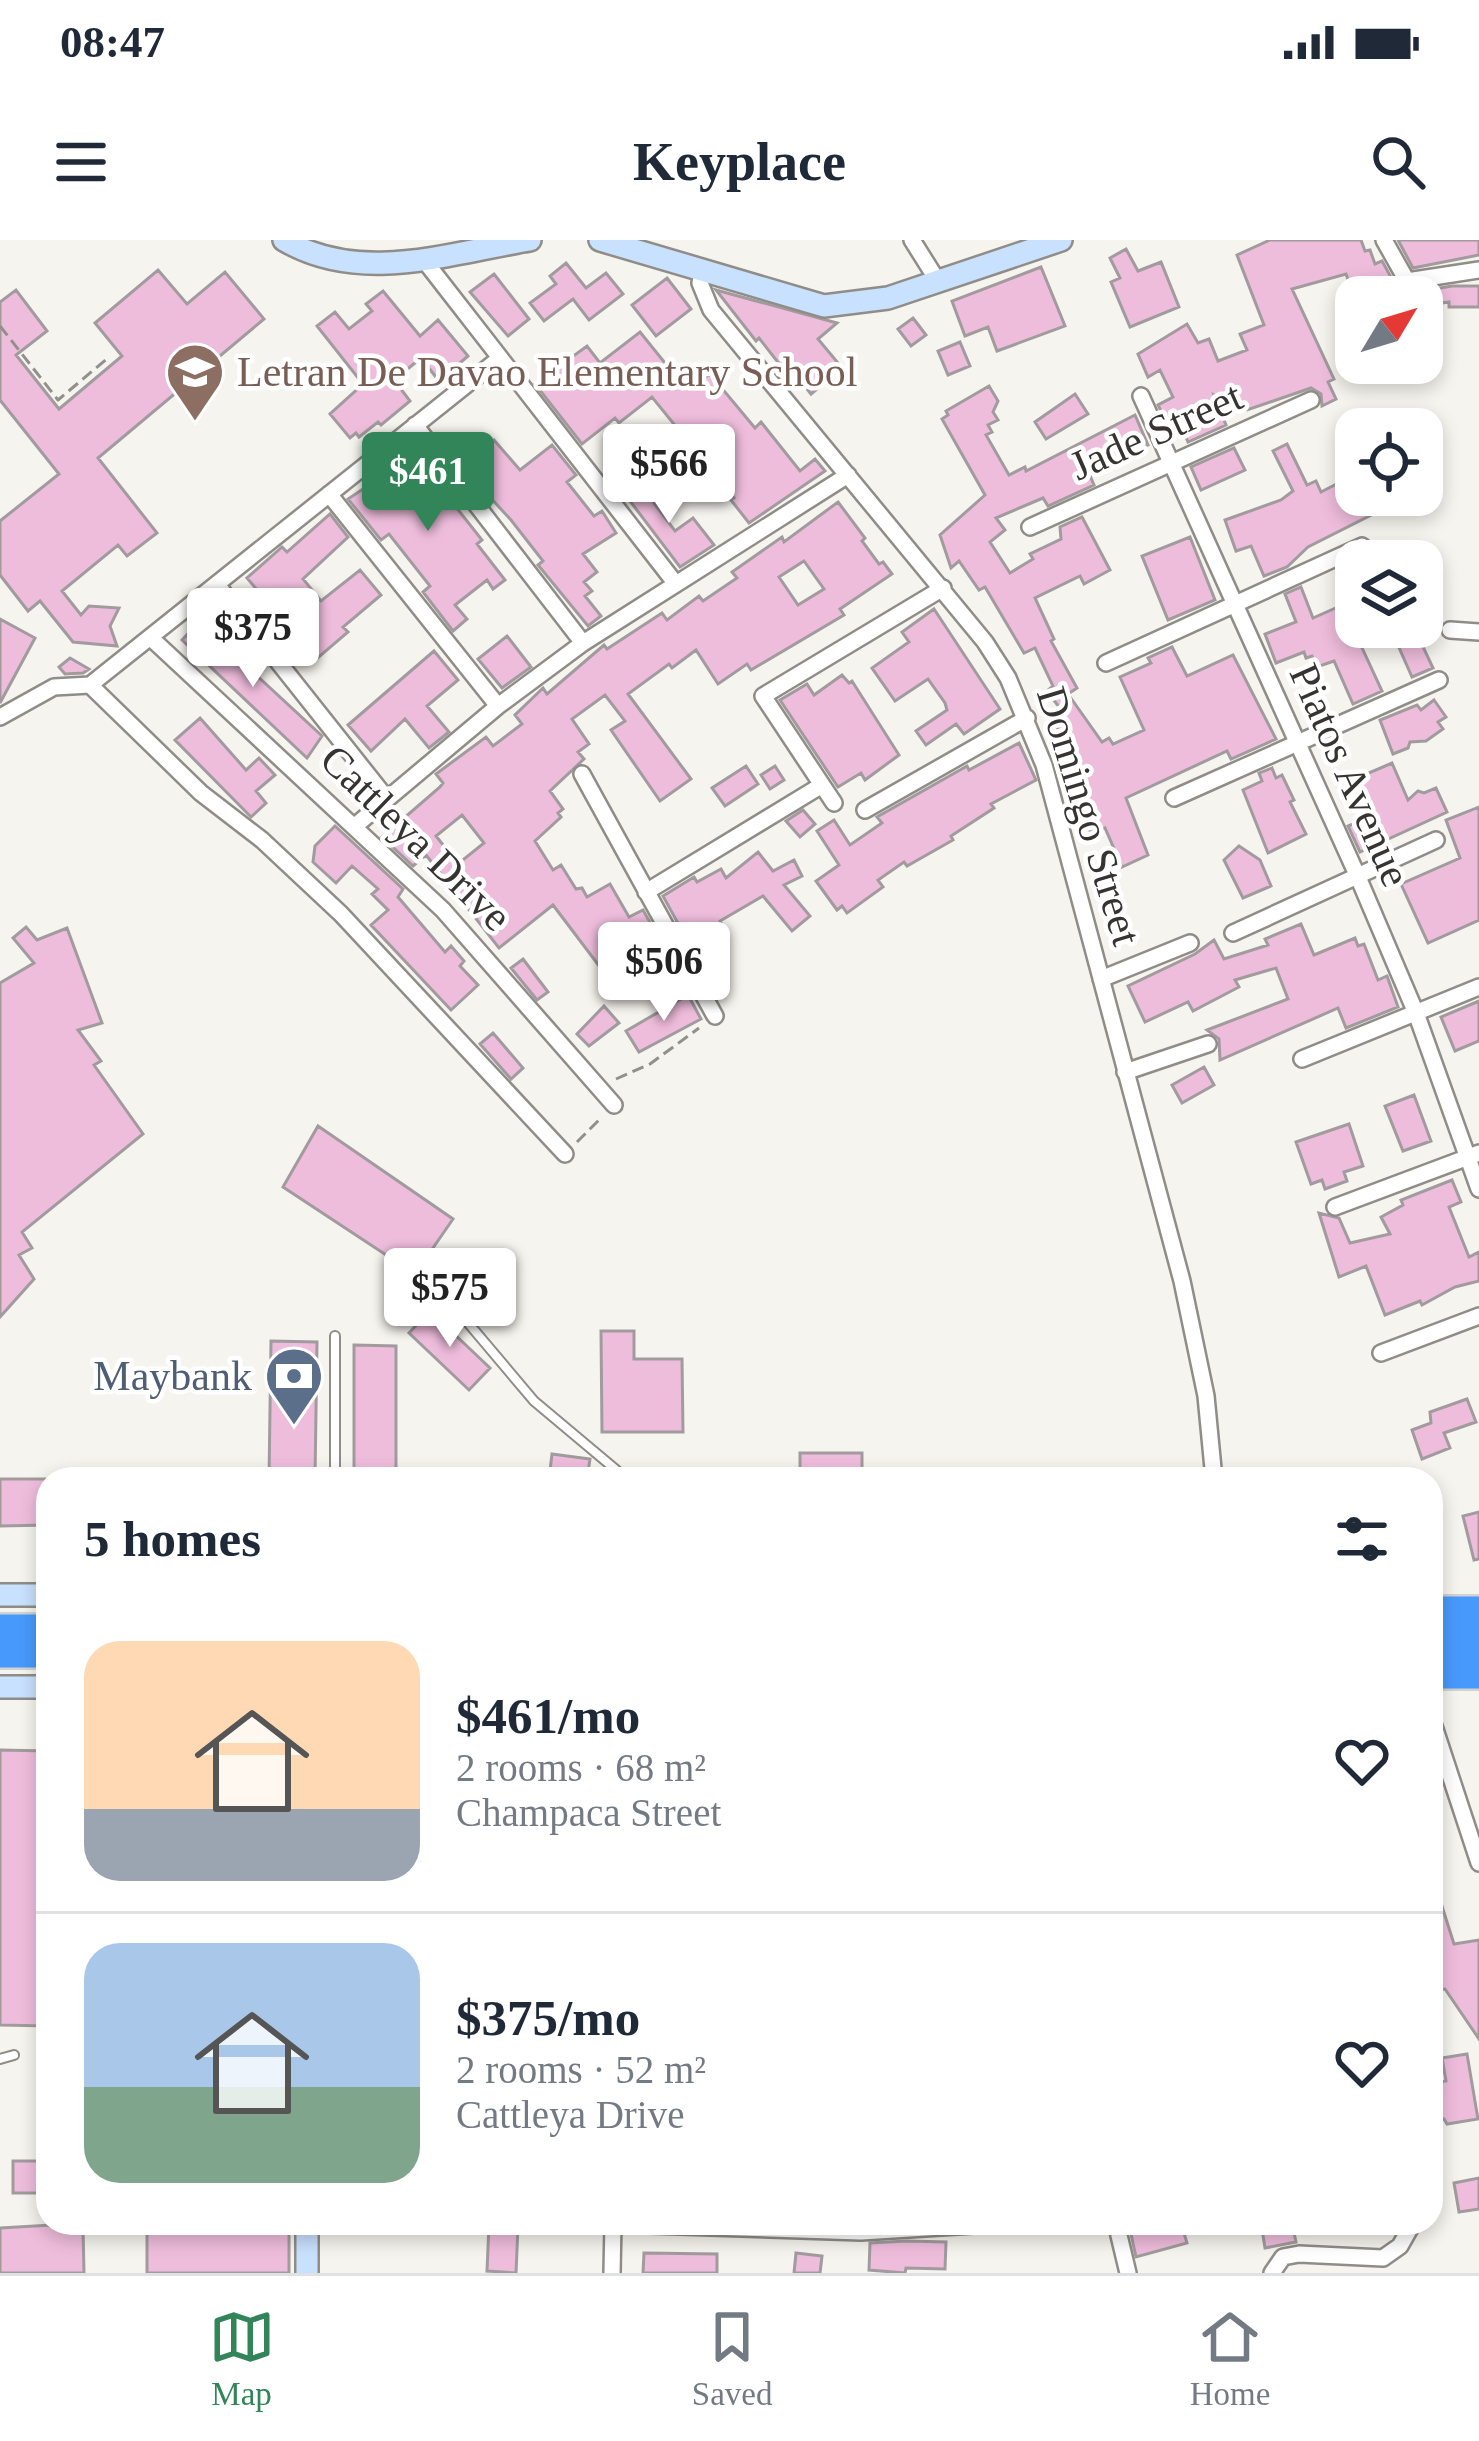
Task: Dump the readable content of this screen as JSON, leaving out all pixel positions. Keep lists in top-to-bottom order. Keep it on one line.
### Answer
{"streets":{"street":["Jade Street","Piatos Avenue","Domingo Street","Cattleya Drive"]},"crossings":[["Jade Street","Piatos Avenue"]],"places":{"school or university":["Letran De Davao Elementary School"],"bank":["Maybank"]},"north":"top right","page":{"status":"08:47","header":"Keyplace","price":["$566","$461","$375","$506","$575"],"heading":"5 homes","list":[{"name":"$461/mo","note":"2 rooms · 68 m² · Champaca Street"},{"name":"$375/mo","note":"2 rooms · 52 m² · Cattleya Drive"}],"tabs":["Map","Saved","Home"]}}
